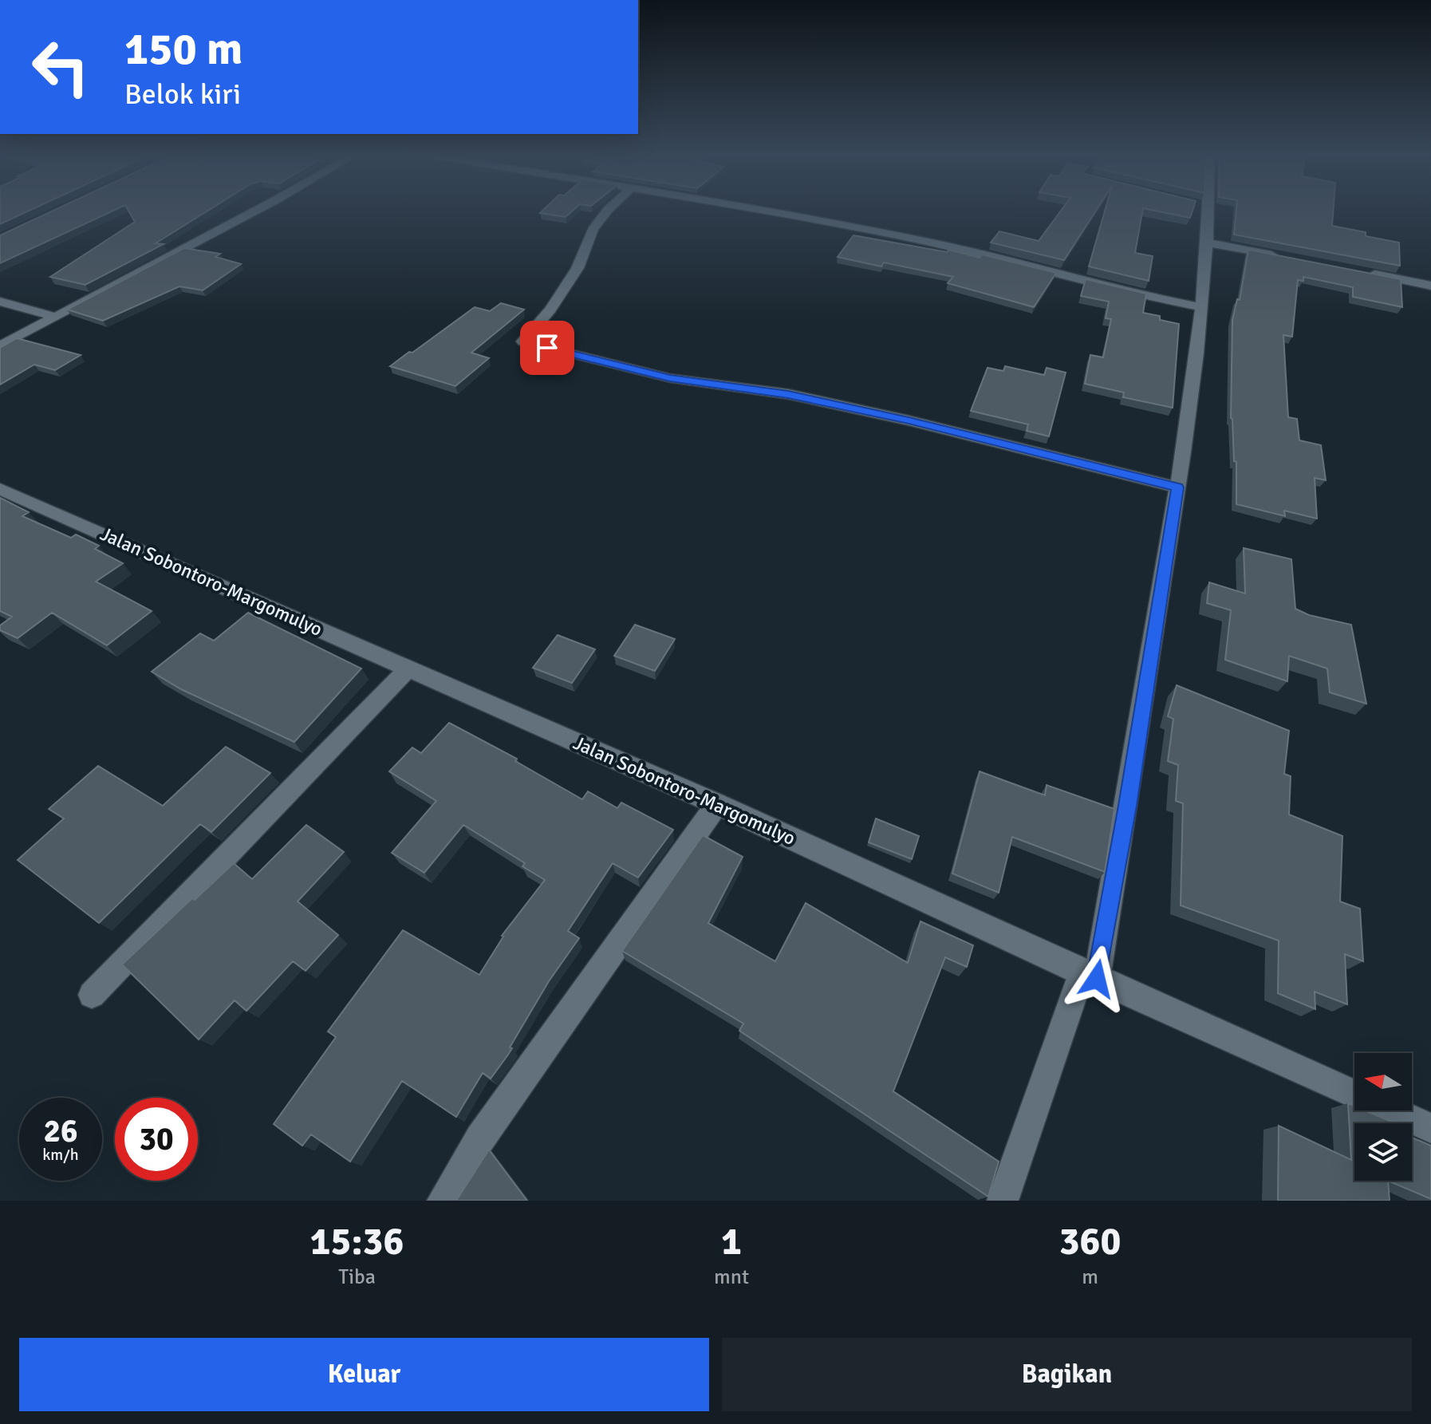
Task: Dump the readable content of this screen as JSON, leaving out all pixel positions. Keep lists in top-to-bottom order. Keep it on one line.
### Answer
{"streets":{"street":["Jalan Sobontoro-Margomulyo"]},"north":"left","page":{"turn":["150 m","Belok kiri"],"speed":"26 km/h","limit":"30","eta":["15:36","Tiba","1","mnt","360","m"],"buttons":["Keluar","Bagikan"]}}
